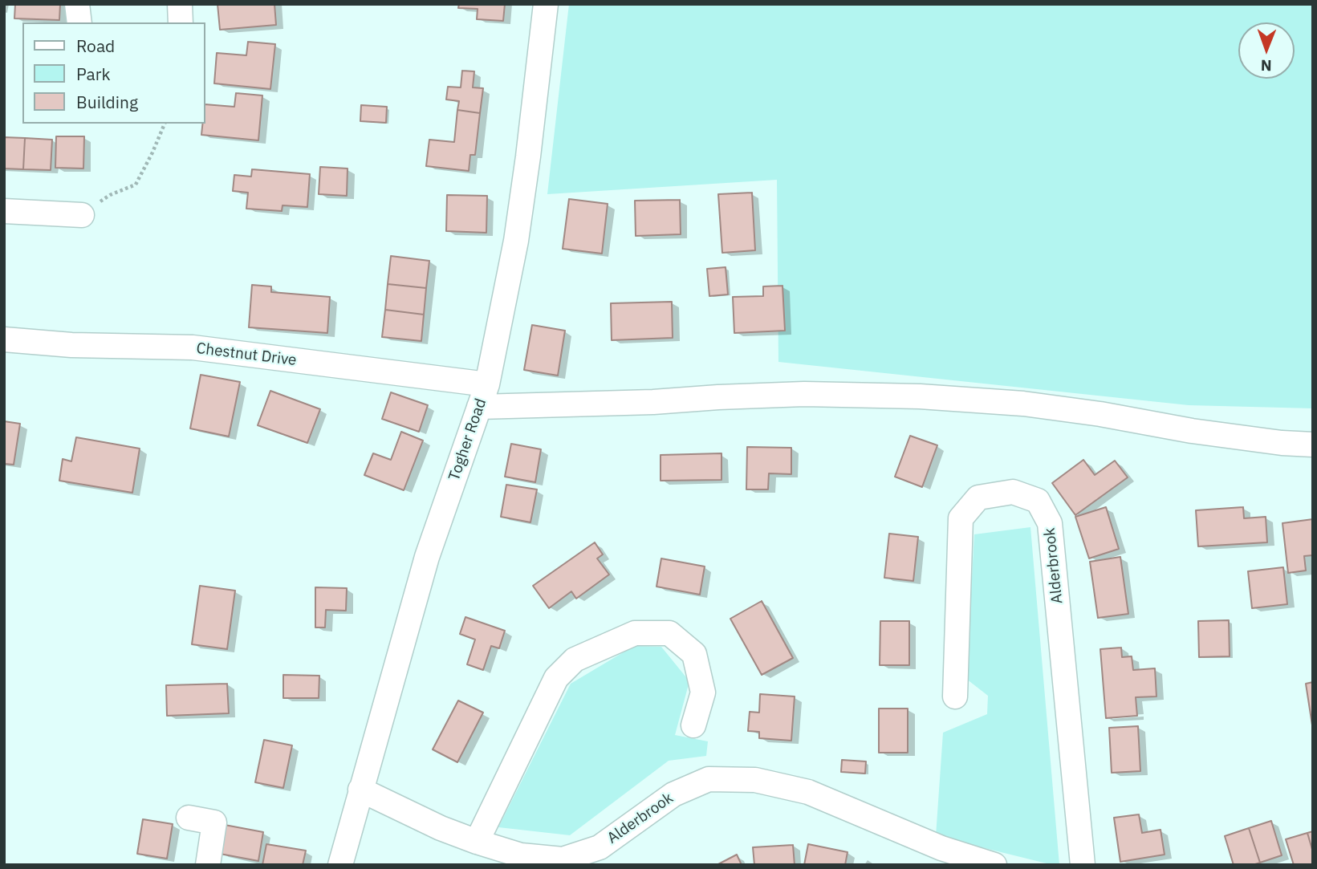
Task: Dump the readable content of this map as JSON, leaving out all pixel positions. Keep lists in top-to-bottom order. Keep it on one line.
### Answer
{"streets":{"street":["Chestnut Drive","Togher Road","Alderbrook"]},"crossings":[["Chestnut Drive","Togher Road"],["Togher Road","Alderbrook"]],"legend":["Road","Park","Building"],"north":"bottom"}
